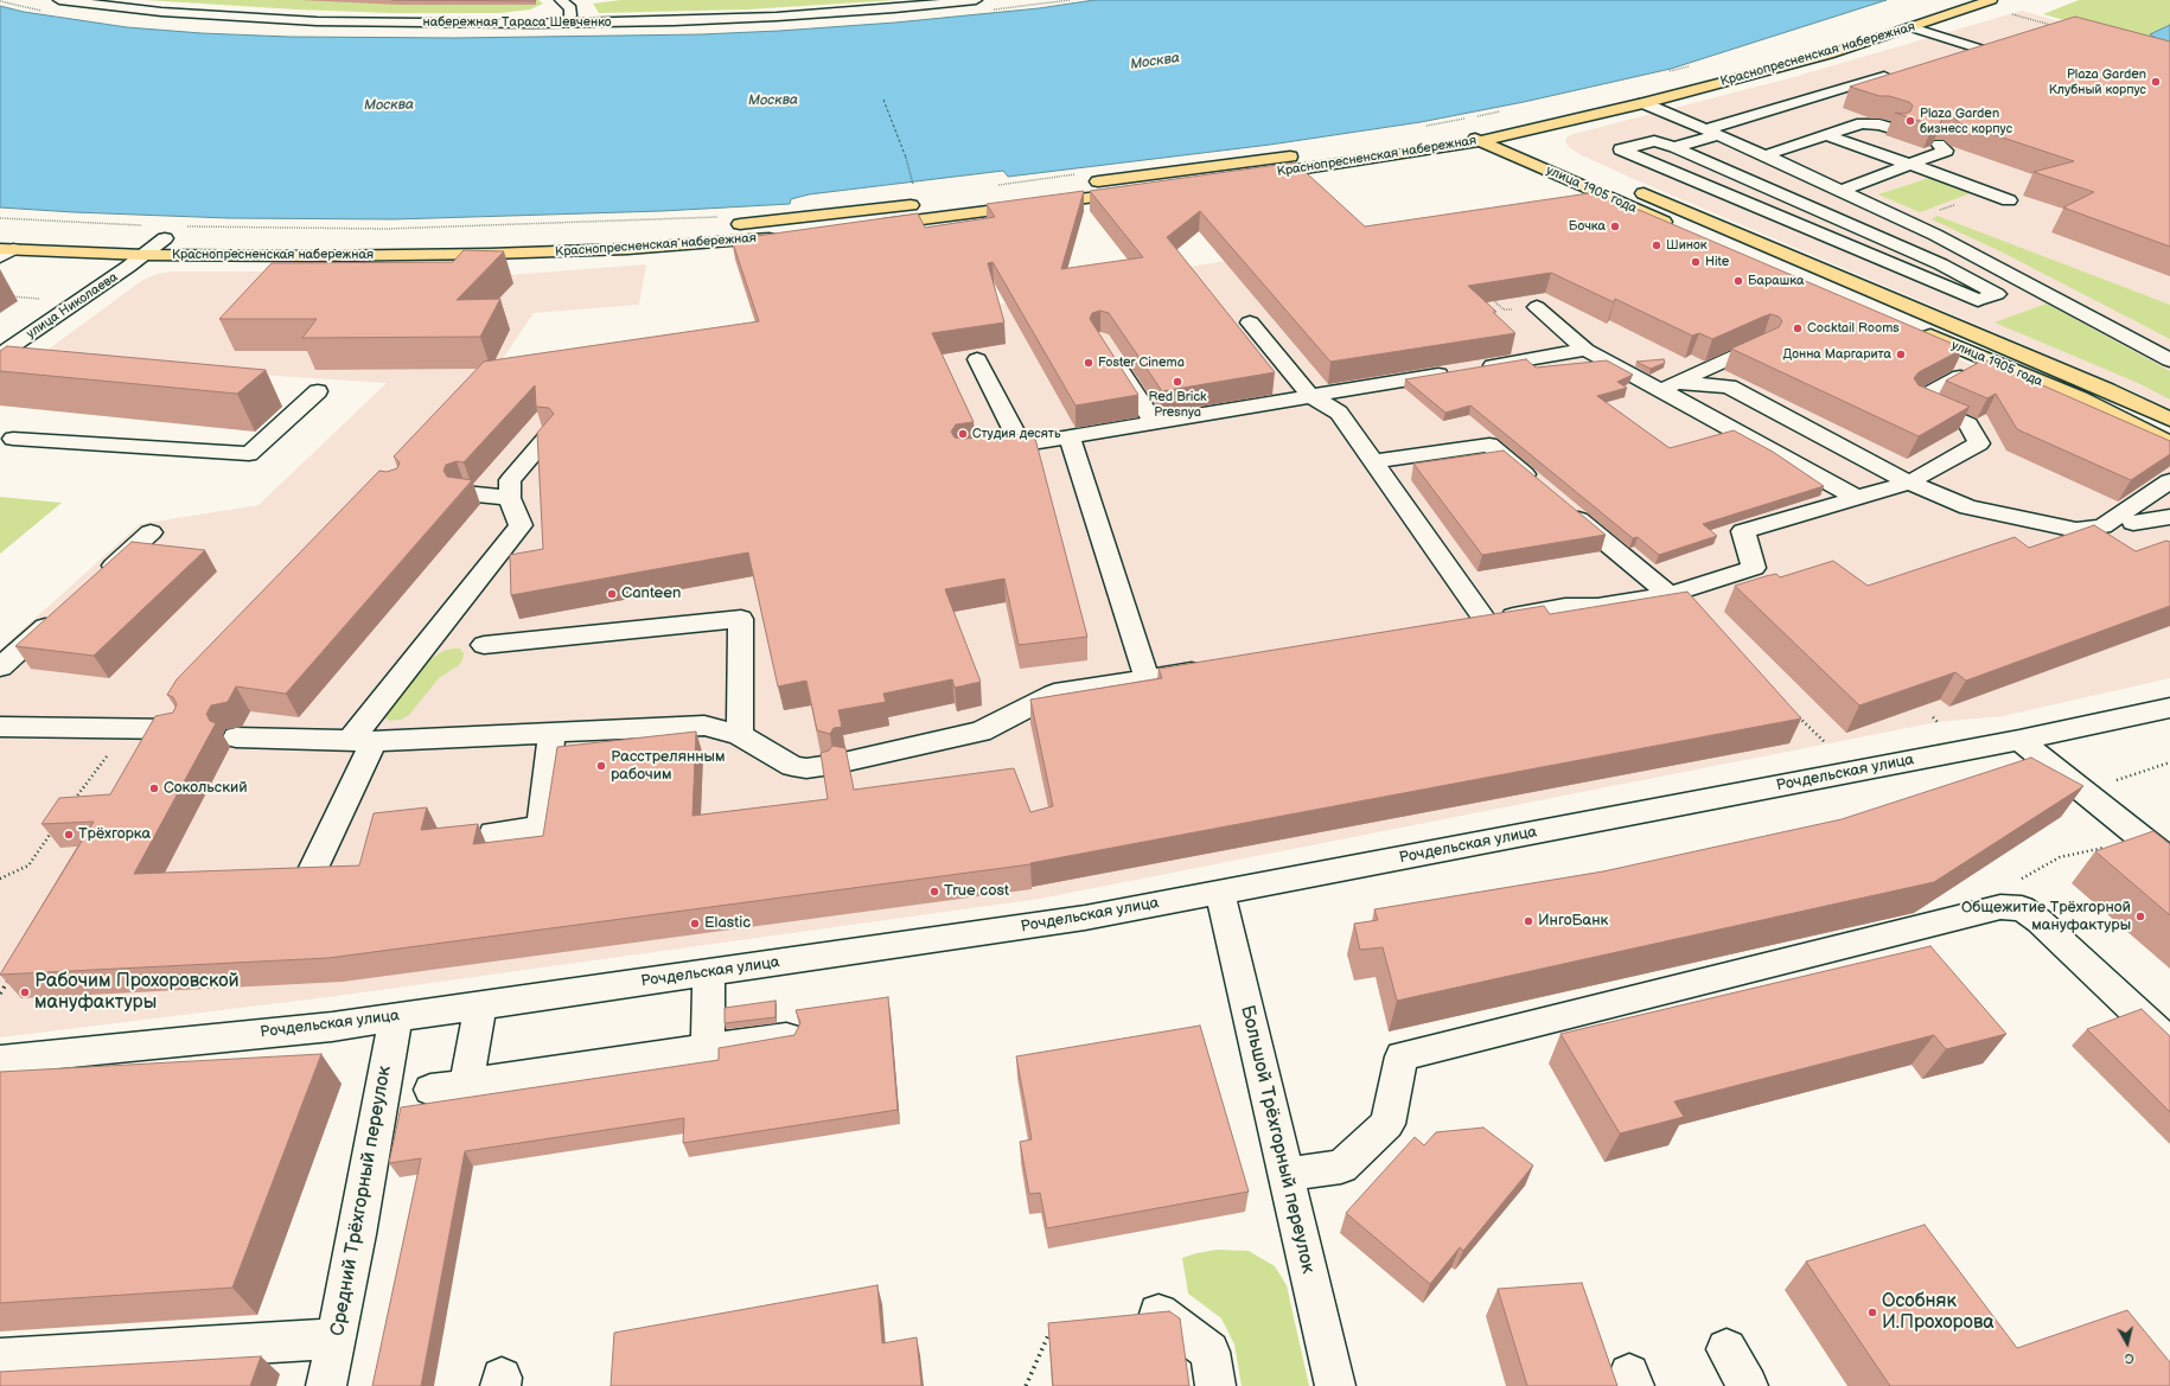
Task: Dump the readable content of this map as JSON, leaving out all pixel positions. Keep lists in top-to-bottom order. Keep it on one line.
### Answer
{"streets":{"main road":["Краснопресненская набережная","улица 1905 года"],"street":["набережная Тараса Шевченко","улица Николаева","Рочдельская улица","Большой Трёхгорный переулок","Средний Трёхгорный переулок"]},"crossings":[["Краснопресненская набережная","улица 1905 года"],["Краснопресненская набережная","улица Николаева"],["Рочдельская улица","Большой Трёхгорный переулок"],["Рочдельская улица","Средний Трёхгорный переулок"]],"water":["Москва"],"places":["Plaza Garden Клубный корпус","Plaza Garden бизнесс корпус","Бочка","Шинок","Hite","Барашка","Cocktail Rooms","Донна Маргарита","Foster Cinema","Red Brick Presnya","Студия десять","Canteen","Расстрелянным рабочим","Сокольский","Трёхгорка","True cost","Общежитие Трёхгорной мануфактуры","ИнгоБанк","Elastic","Рабочим Прохоровской мануфактуры","Особняк И.Прохорова"],"north":"bottom"}
